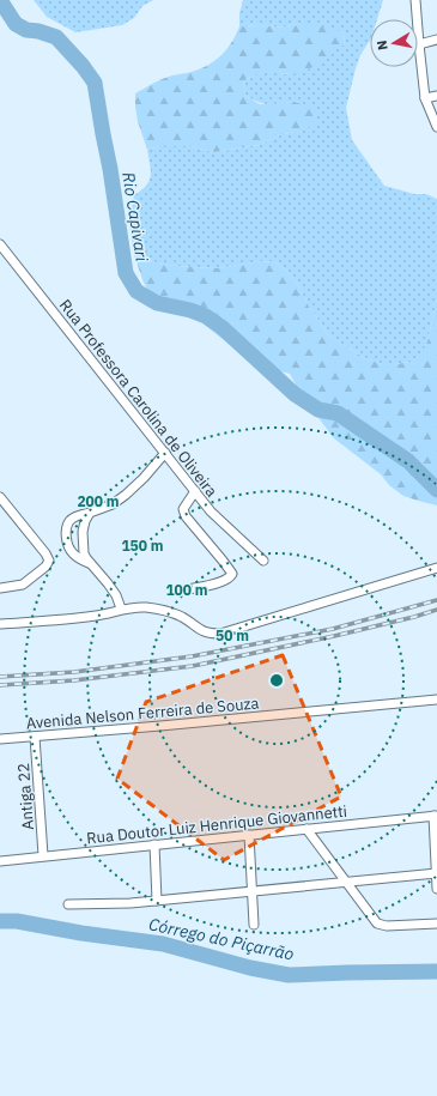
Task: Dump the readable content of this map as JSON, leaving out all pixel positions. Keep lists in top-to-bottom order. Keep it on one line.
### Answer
{"streets":{"street":["Rua Professora Carolina de Oliveira","Avenida Nelson Ferreira de Souza","Antiga 22","Rua Doutor Luiz Henrique Giovannetti"]},"crossings":[["Avenida Nelson Ferreira de Souza","Antiga 22"],["Antiga 22","Rua Doutor Luiz Henrique Giovannetti"]],"water":["Rio Capivari","Córrego do Piçarrão"],"north":"left","rings":["200 m","150 m","100 m","50 m"]}
